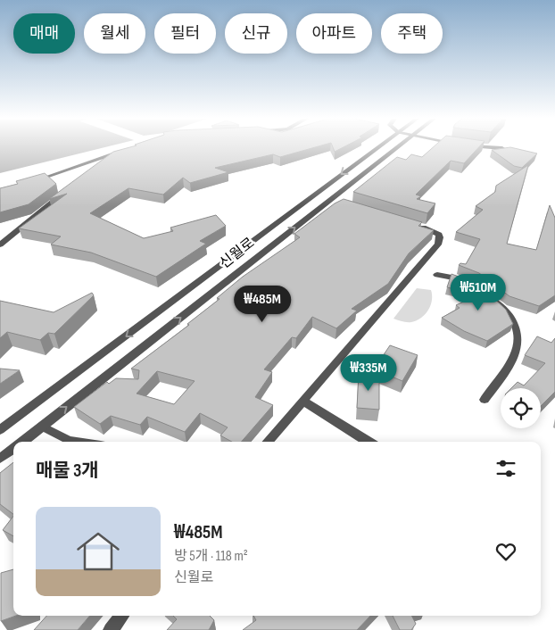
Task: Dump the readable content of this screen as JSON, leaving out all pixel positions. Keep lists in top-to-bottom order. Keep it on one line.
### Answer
{"streets":{"street":["신월로"]},"page":{"chip":["매매","월세","필터","신규","아파트","주택"],"price":["₩510M","₩485M","₩335M"],"heading":"매물 3개","list":[{"name":"₩485M","note":"방 5개 · 118 m² · 신월로"}]}}
